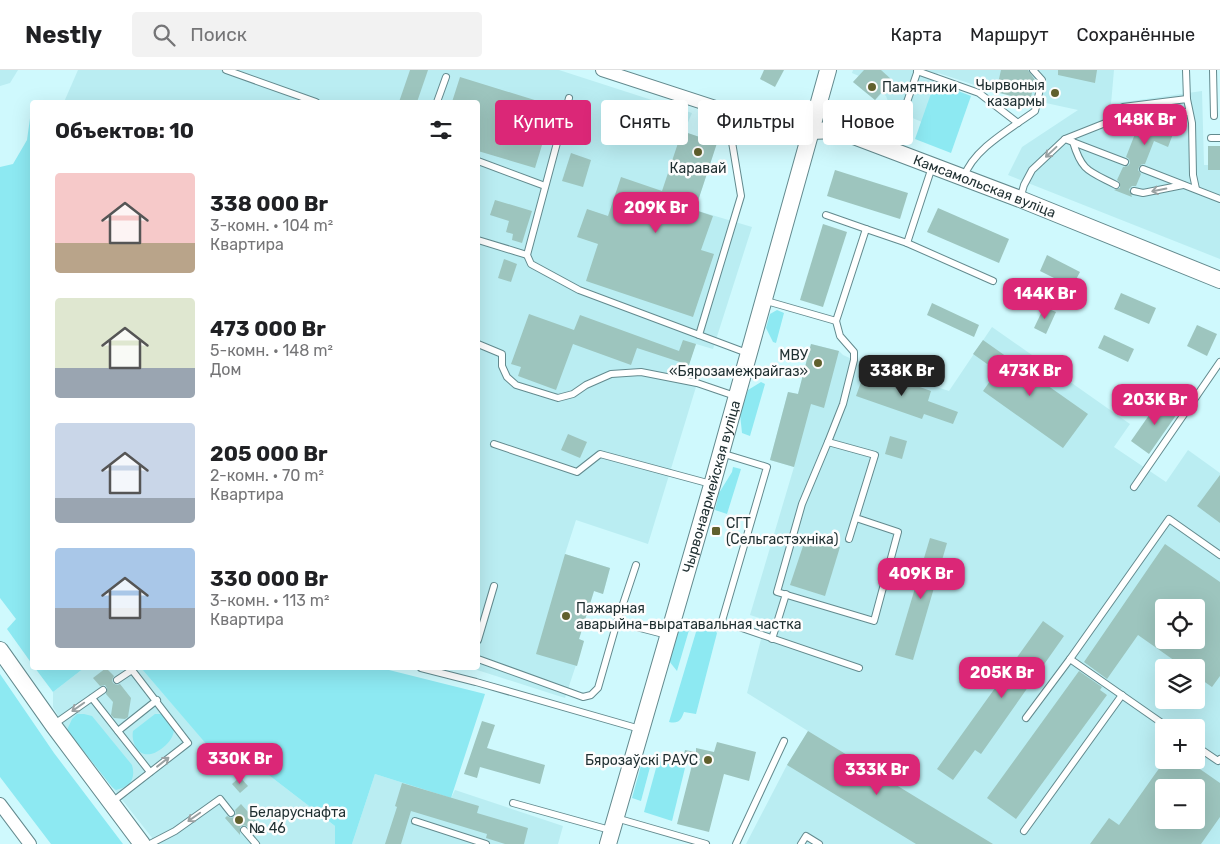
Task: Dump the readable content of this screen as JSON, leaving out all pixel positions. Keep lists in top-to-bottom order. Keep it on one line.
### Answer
{"streets":{"main road":["Камсамольская вуліца","Чырвонаармейская вуліца"]},"places":{"other":["Памятники","Чырвоныя казармы","Каравай","МВУ «Бярозамежрайгаз»","Пажарная аварыйна-выратавальная частка","Бярозаўскі РАУС","Беларуснафта № 46"],"transit":["СГТ (Сельгастэхніка)"]},"page":{"header":"Nestly","search":"Поиск","nav":["Карта","Маршрут","Сохранённые"],"chip":["Купить","Снять","Фильтры","Новое"],"heading":"Объектов: 10","price":["148K Br","209K Br","144K Br","338K Br","473K Br","203K Br","409K Br","205K Br","330K Br","333K Br"],"list":[{"name":"338 000 Br","note":"3-комн. · 104 m² · Квартира"},{"name":"473 000 Br","note":"5-комн. · 148 m² · Дом"},{"name":"205 000 Br","note":"2-комн. · 70 m² · Квартира"},{"name":"330 000 Br","note":"3-комн. · 113 m² · Квартира"}],"map_buttons":["+","−"]}}
